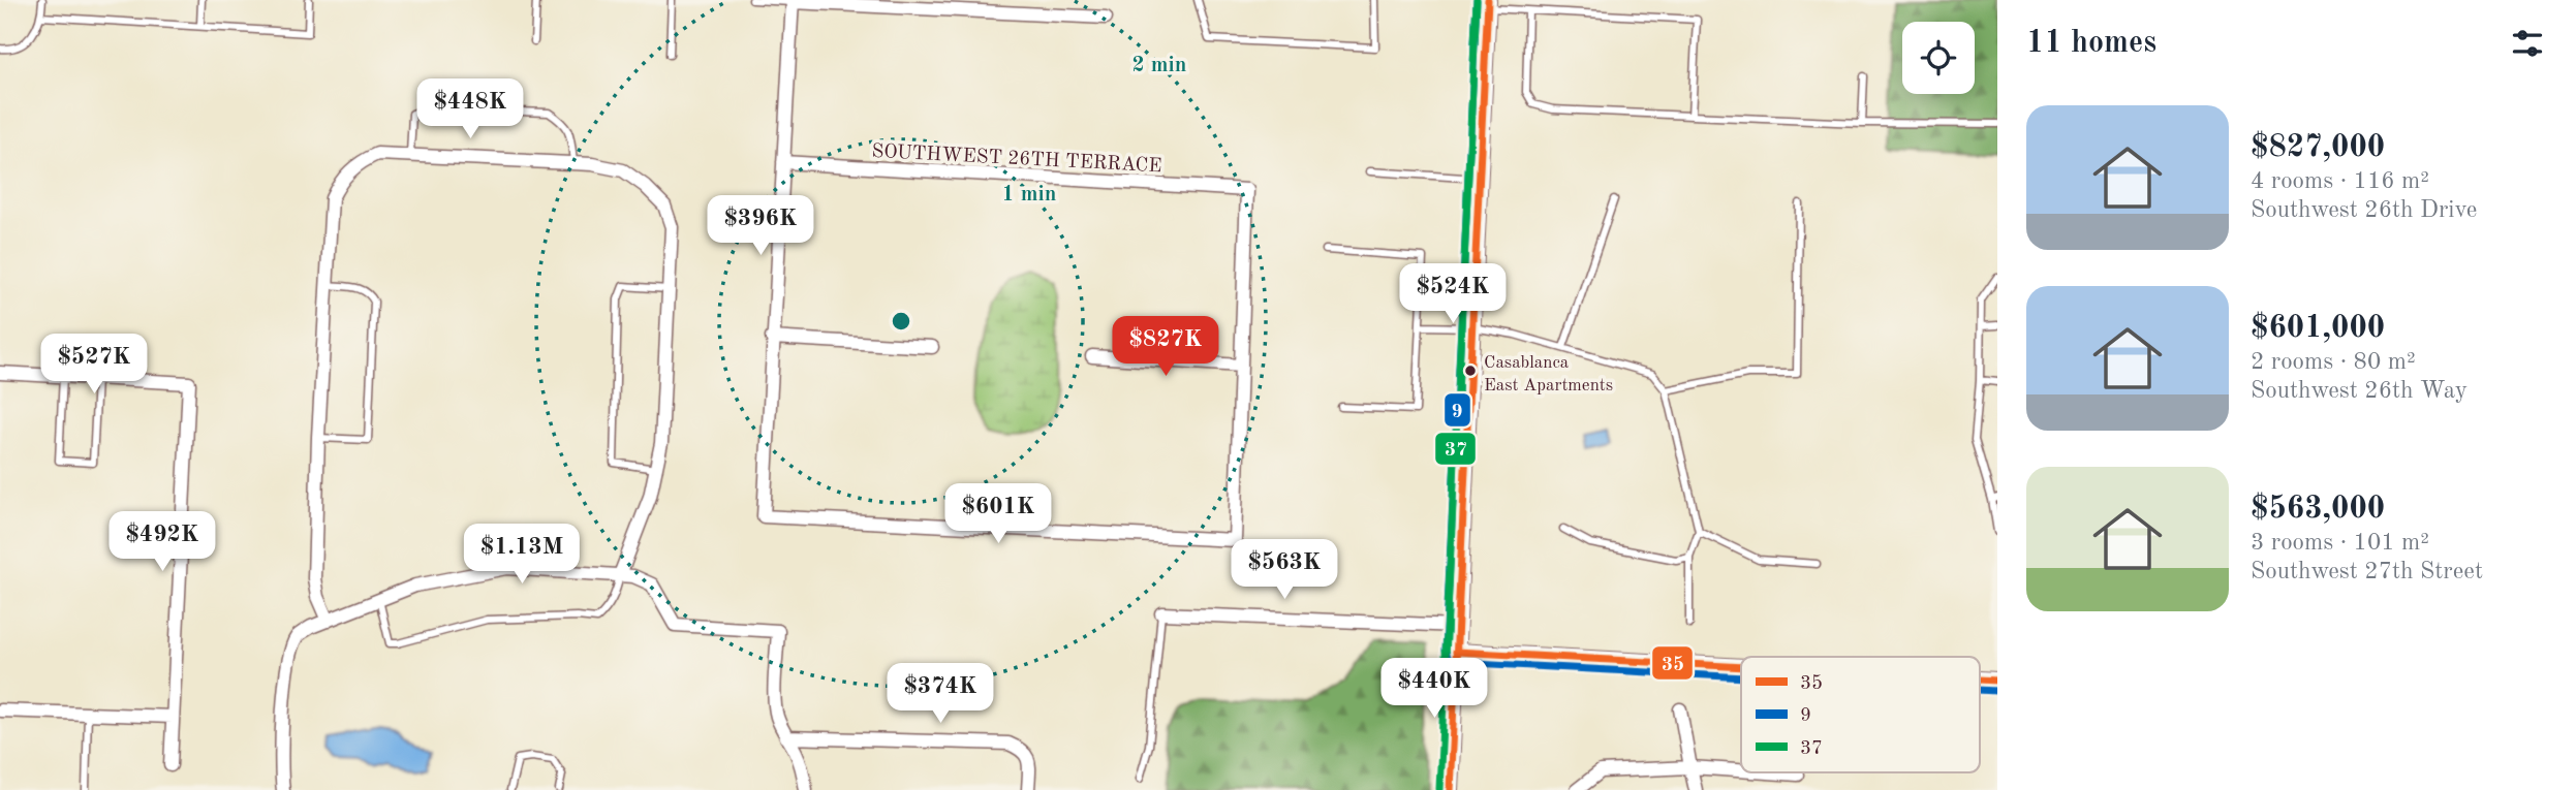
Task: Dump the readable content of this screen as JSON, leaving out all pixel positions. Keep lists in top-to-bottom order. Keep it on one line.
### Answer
{"streets":{"street":["SOUTHWEST 26TH TERRACE"]},"places":["Casablanca East Apartments"],"lines":["transit line 35","transit line 9","transit line 37"],"legend":["35","9","37"],"page":{"heading":"11 homes","price":["$448K","$396K","$524K","$827K","$527K","$601K","$492K","$1.13M","$563K","$440K","$374K"],"list":[{"name":"$827,000","note":"4 rooms · 116 m² · Southwest 26th Drive"},{"name":"$601,000","note":"2 rooms · 80 m² · Southwest 26th Way"},{"name":"$563,000","note":"3 rooms · 101 m² · Southwest 27th Street"}]},"rings":["2 min","1 min"]}
